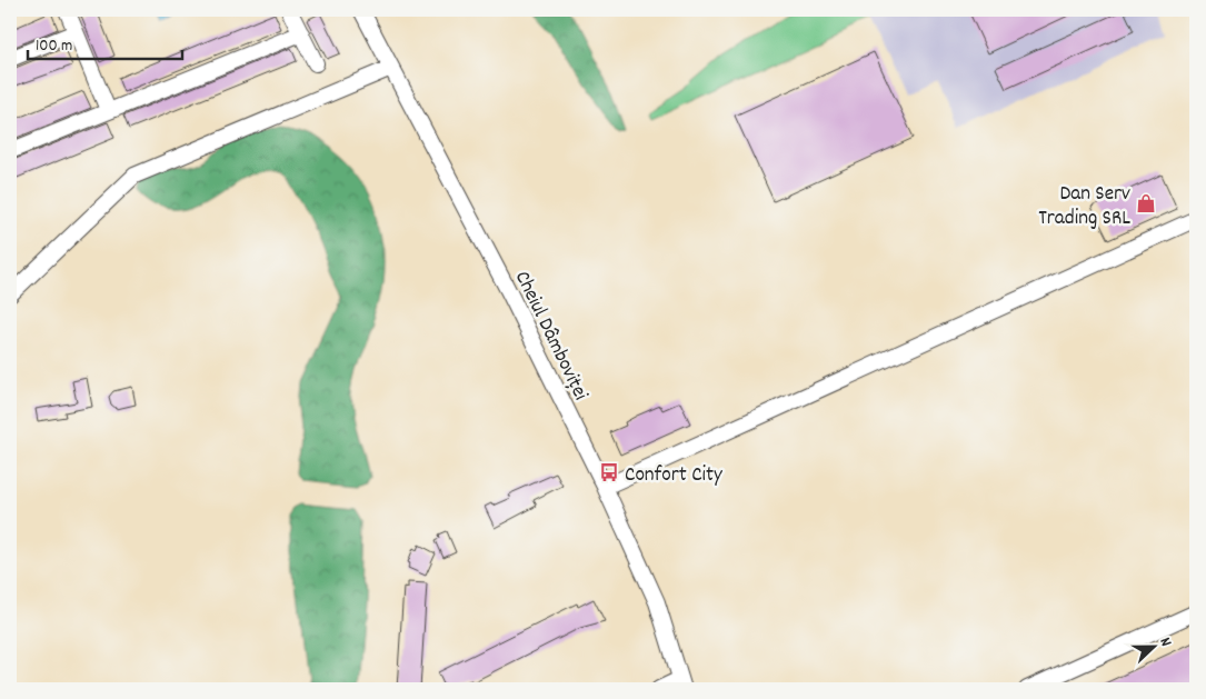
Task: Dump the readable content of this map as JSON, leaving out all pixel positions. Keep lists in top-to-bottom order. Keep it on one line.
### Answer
{"streets":{"street":["Cheiul Dâmboviței"]},"places":{"shop":["Dan Serv Trading SRL"],"bus stop":["Confort City"]},"scale_bar":"100 m","north":"right"}
